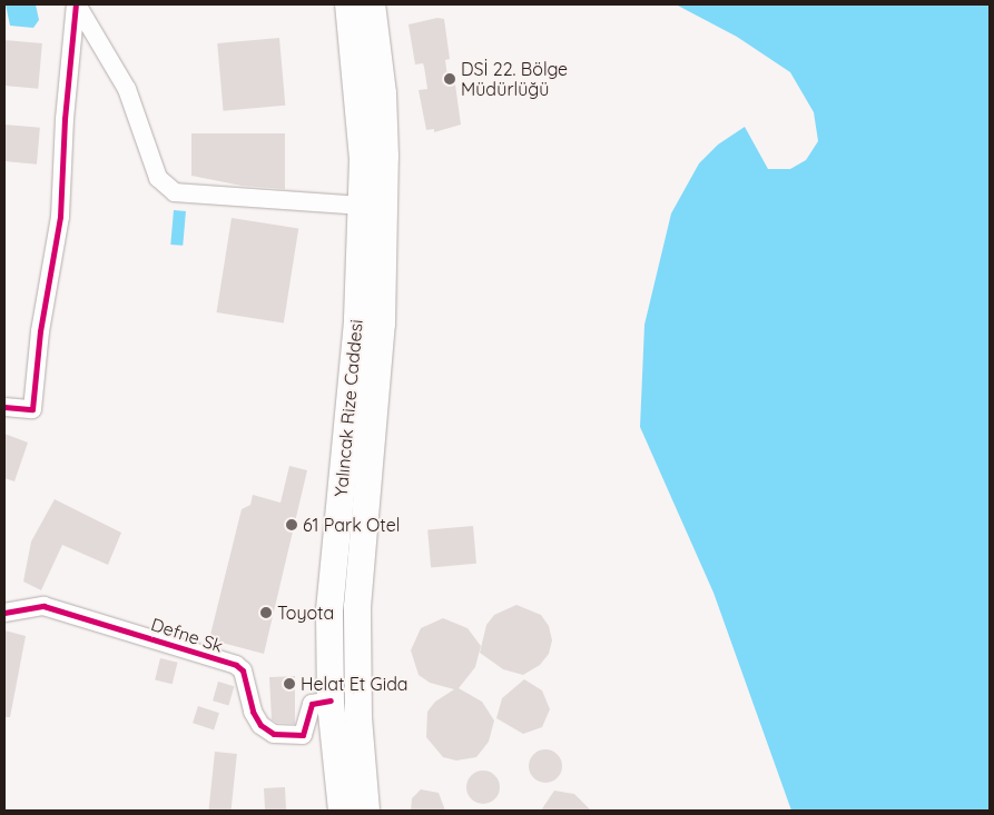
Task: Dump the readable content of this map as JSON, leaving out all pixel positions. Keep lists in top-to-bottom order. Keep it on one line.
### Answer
{"streets":{"highway":["Yalıncak Rize Caddesi"],"street":["Defne Sk"]},"crossings":[["Yalıncak Rize Caddesi","Defne Sk"]],"places":["DSİ 22. Bölge Müdürlüğü","61 Park Otel","Toyota","Helat Et Gida"]}
